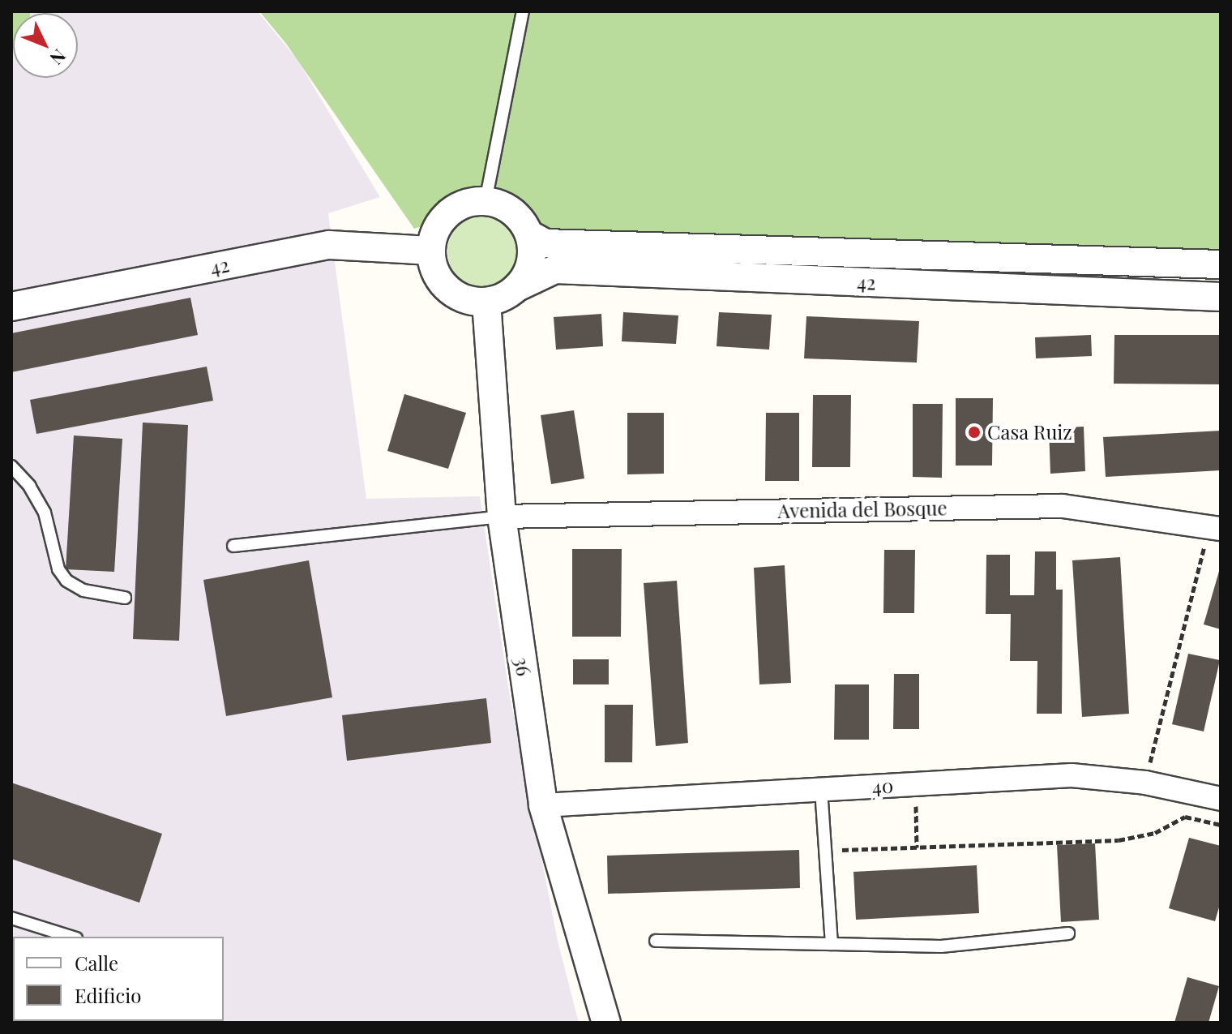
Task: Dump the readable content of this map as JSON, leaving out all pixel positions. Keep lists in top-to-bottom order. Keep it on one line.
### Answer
{"streets":{"street":["42","Avenida del Bosque","36","40"]},"crossings":[["42","36"],["Avenida del Bosque","36"],["36","40"]],"places":["Casa Ruiz"],"legend":["Calle","Edificio"],"north":"bottom right"}
